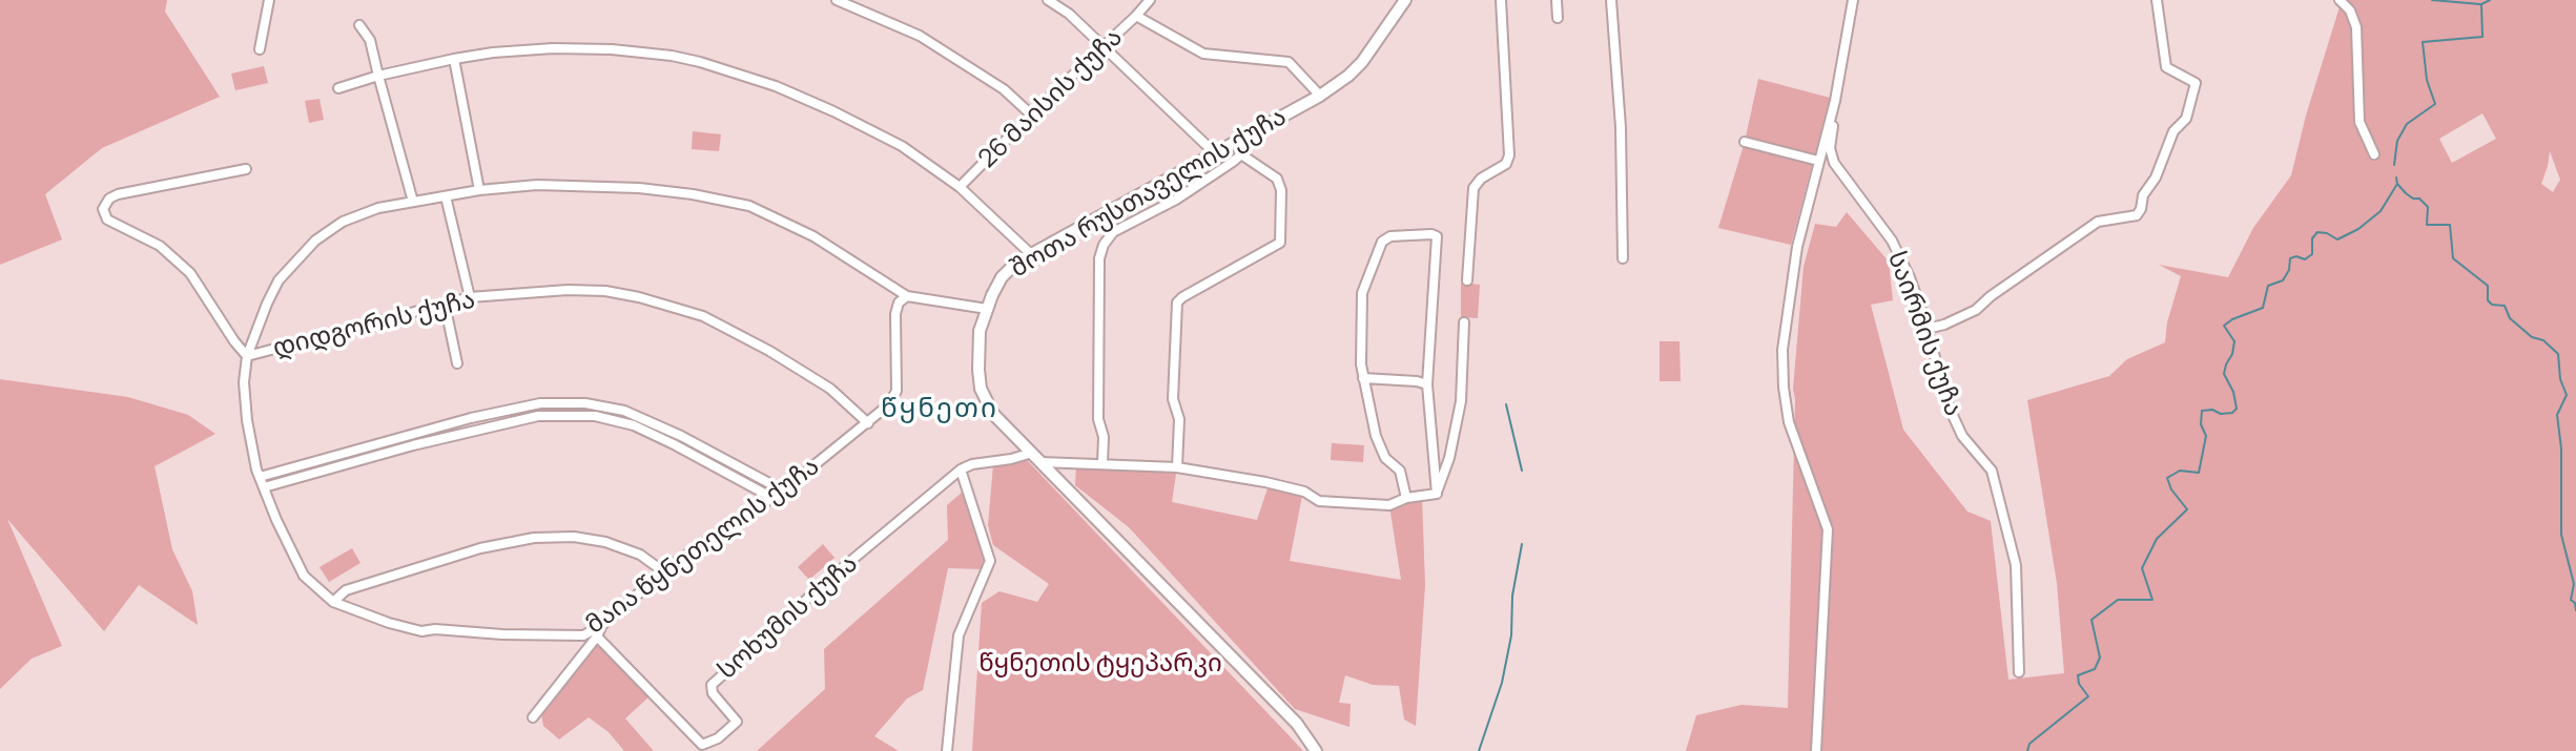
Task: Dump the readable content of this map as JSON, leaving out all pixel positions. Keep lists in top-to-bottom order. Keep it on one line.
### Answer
{"streets":{"main road":["შოთა რუსთაველის ქუჩა"],"street":["26 მაისის ქუჩა","დიდგორის ქუჩა","საირმის ქუჩა","მაია წყნეთელის ქუჩა","სოხუმის ქუჩა"]},"crossings":[["26 მაისის ქუჩა","შოთა რუსთაველის ქუჩა"],["შოთა რუსთაველის ქუჩა","სოხუმის ქუჩა"],["დიდგორის ქუჩა","მაია წყნეთელის ქუჩა"]],"districts":["წყნეთი"],"parks":["წყნეთის ტყეპარკი"]}
